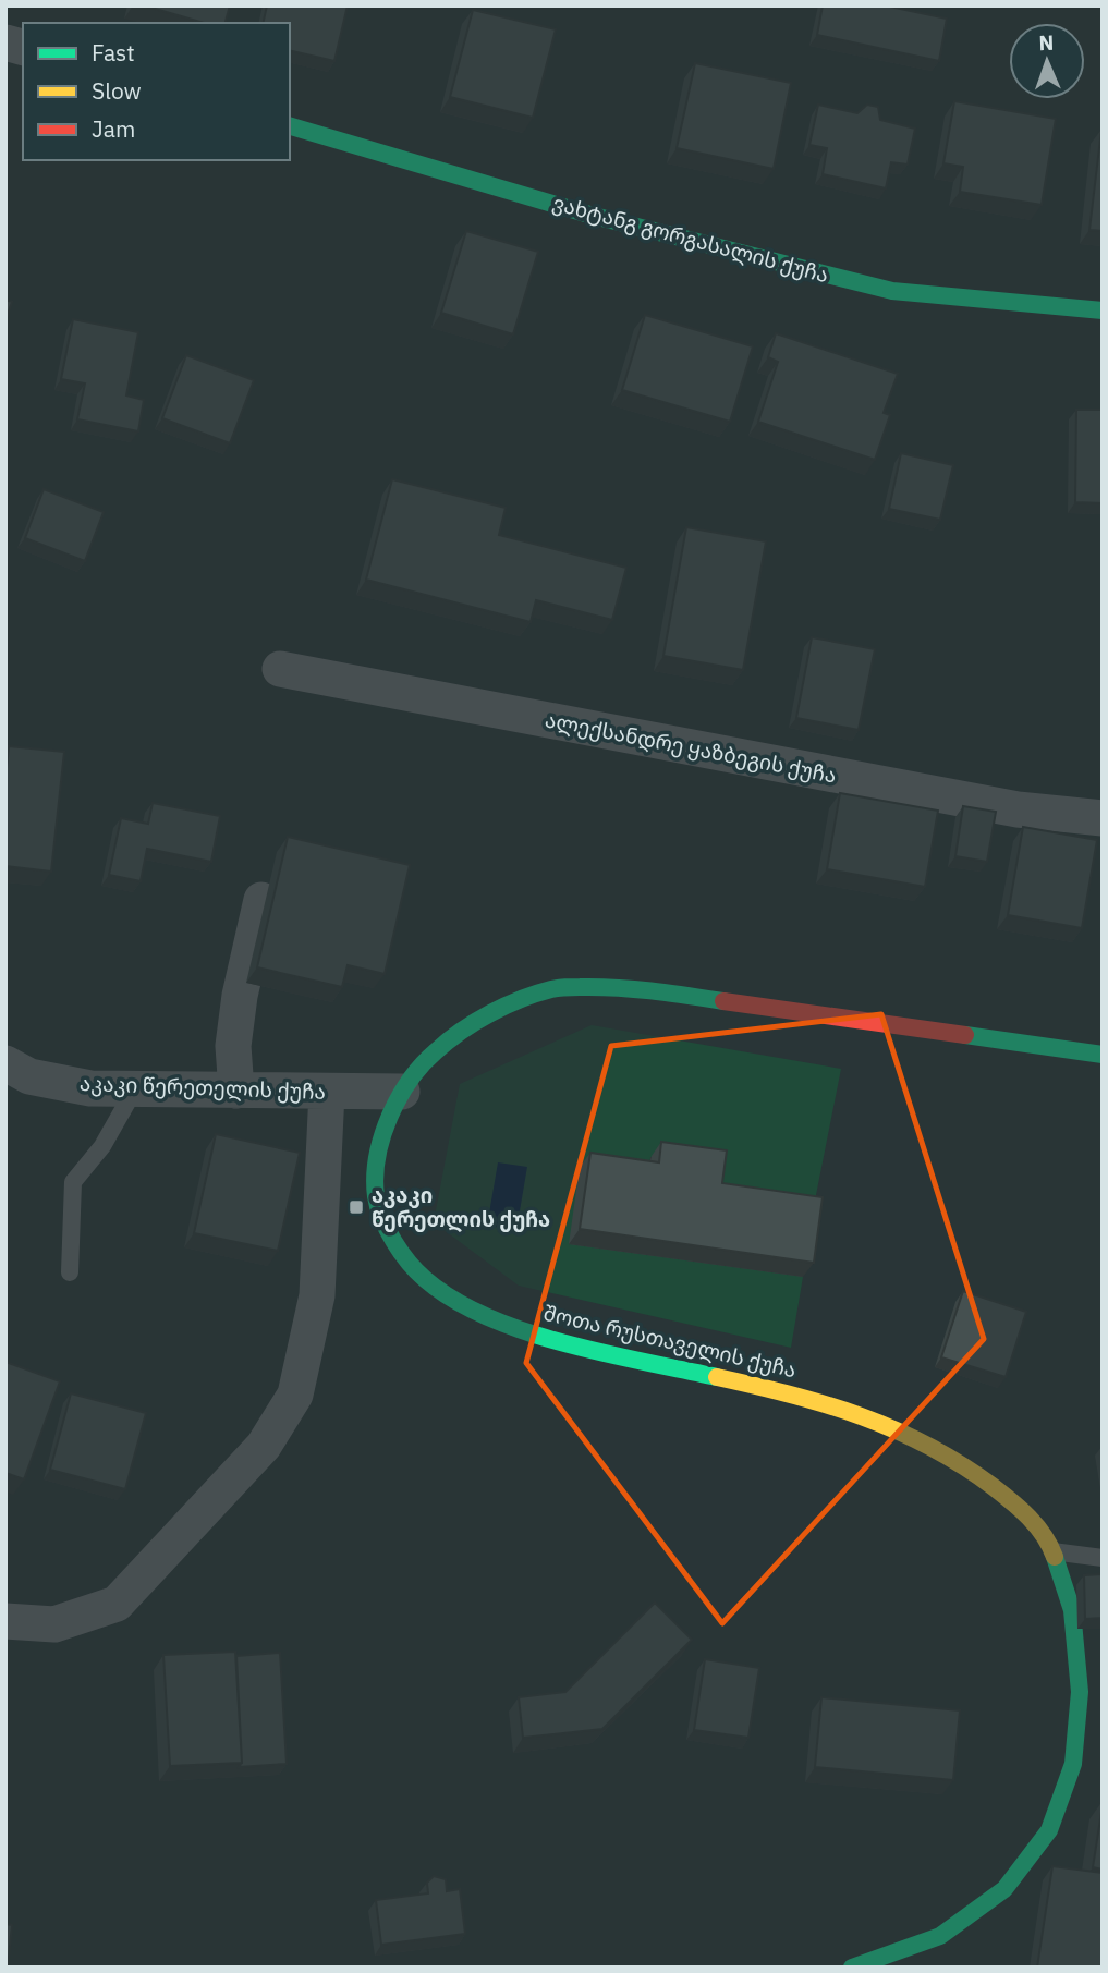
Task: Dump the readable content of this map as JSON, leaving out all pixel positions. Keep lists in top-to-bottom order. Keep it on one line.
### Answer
{"streets":{"main road":["ვახტანგ გორგასალის ქუჩა","შოთა რუსთაველის ქუჩა"],"street":["ალექსანდრე ყაზბეგის ქუჩა","აკაკი წერეთელის ქუჩა"]},"crossings":[["აკაკი წერეთელის ქუჩა","შოთა რუსთაველის ქუჩა"]],"places":{"transit":["აკაკი წერეთლის ქუჩა"]},"legend":["Fast","Slow","Jam"],"north":"top"}
